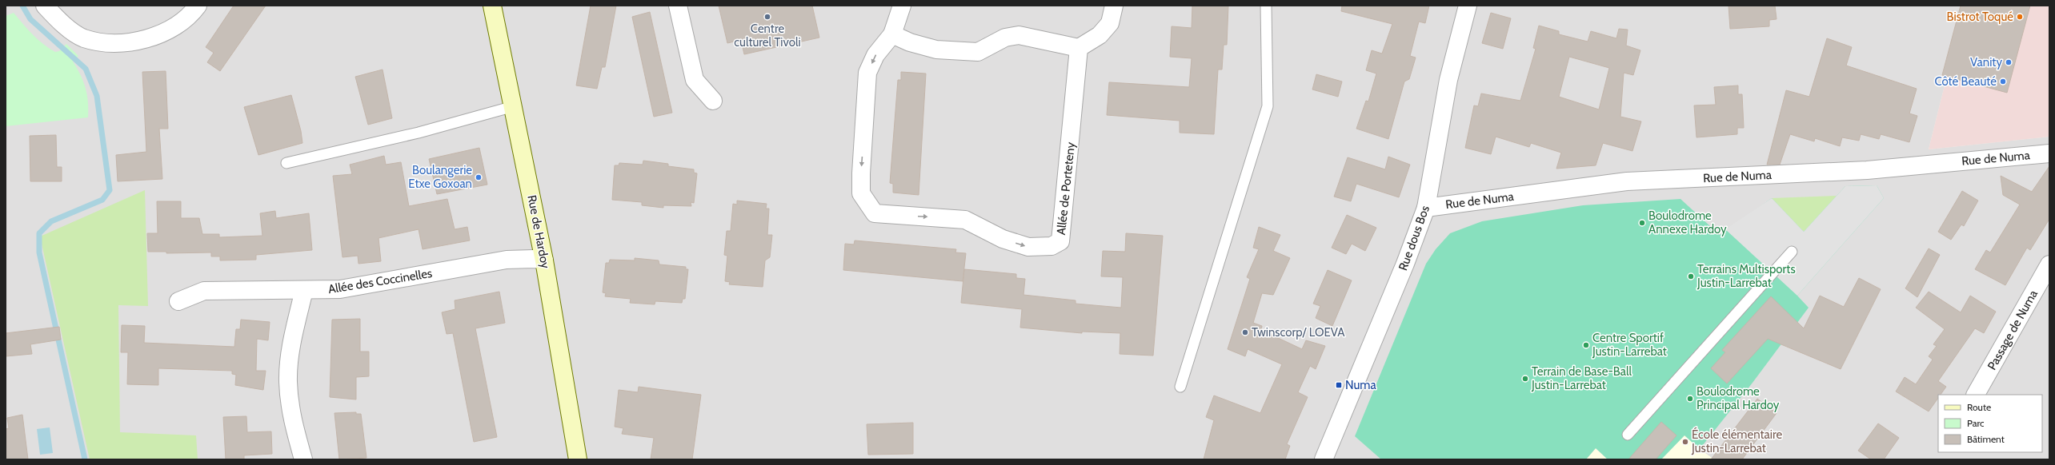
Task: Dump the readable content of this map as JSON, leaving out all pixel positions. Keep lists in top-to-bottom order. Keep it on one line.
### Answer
{"streets":{"street":["Rue de Numa","Allée de Porteteny","Rue de Hardoy","Rue dous Bos","Allée des Coccinelles","Passage de Numa"]},"crossings":[["Rue de Numa","Rue dous Bos"],["Rue de Hardoy","Allée des Coccinelles"]],"places":{"other":["Centre culturel Tivoli","Bistrot Toqué","Vanity","Côté Beauté","Boulangerie Etxe Goxoan","Boulodrome Annexe Hardoy","Terrains Multisports Justin-Larrebat","Twinscorp/ LOEVA","Centre Sportif Justin-Larrebat","Terrain de Base-Ball Justin-Larrebat","Boulodrome Principal Hardoy","École élémentaire Justin-Larrebat"],"transit":["Numa"]},"legend":["Route","Parc","Bâtiment"]}
